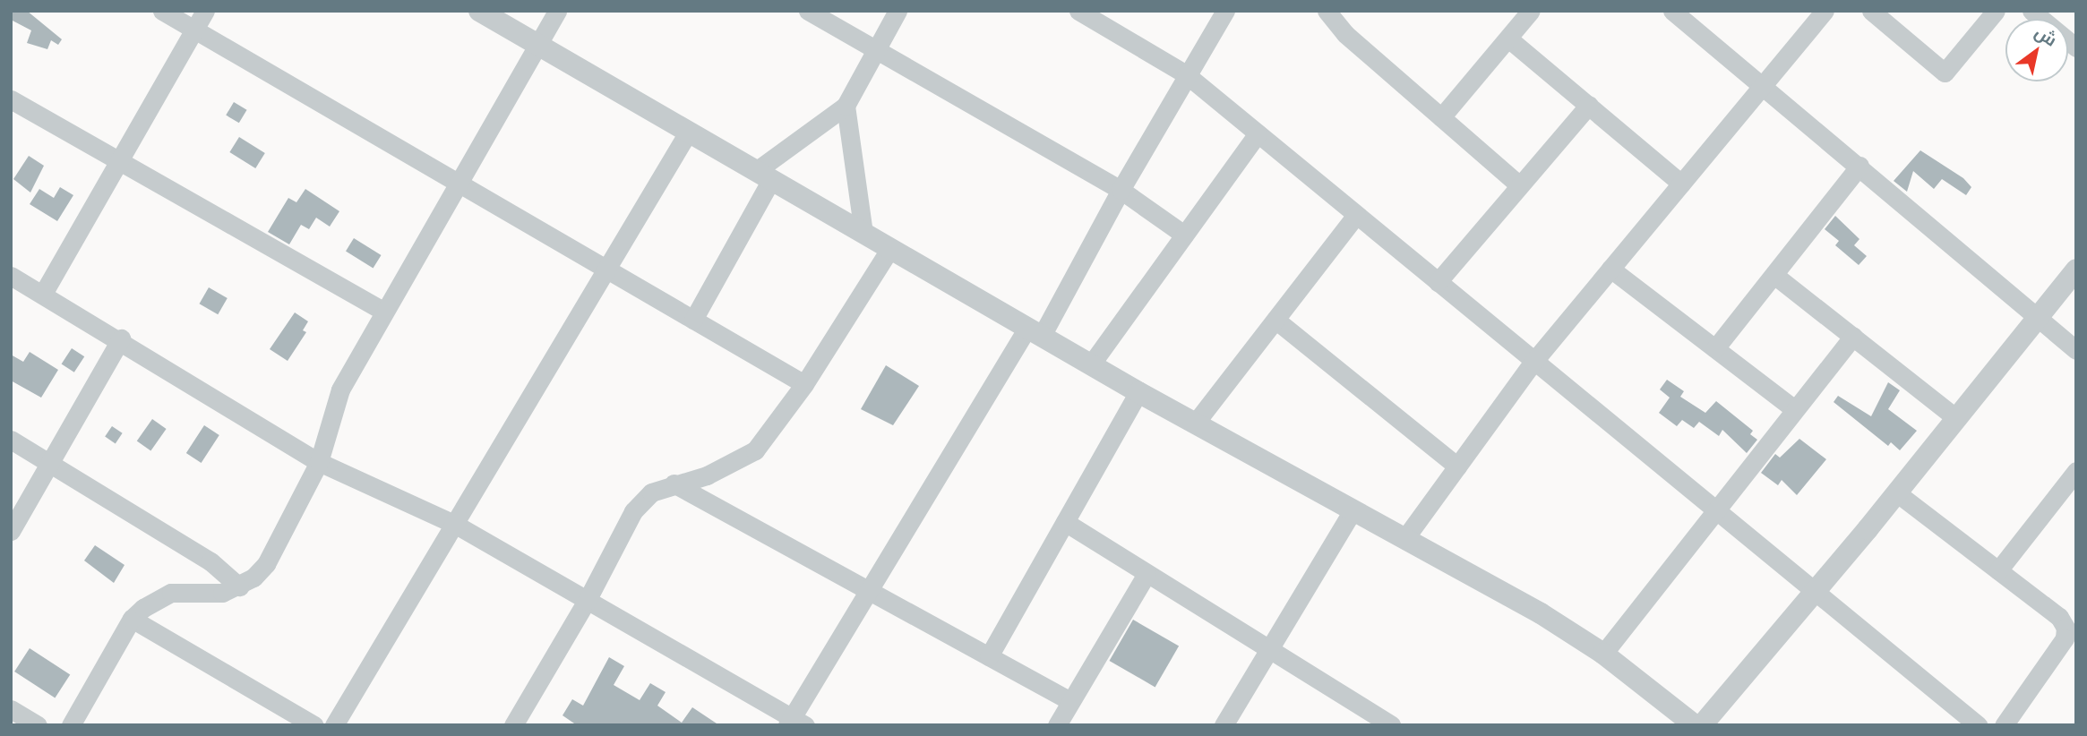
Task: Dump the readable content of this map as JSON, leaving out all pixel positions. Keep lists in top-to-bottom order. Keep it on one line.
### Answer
{"north":"top right"}
